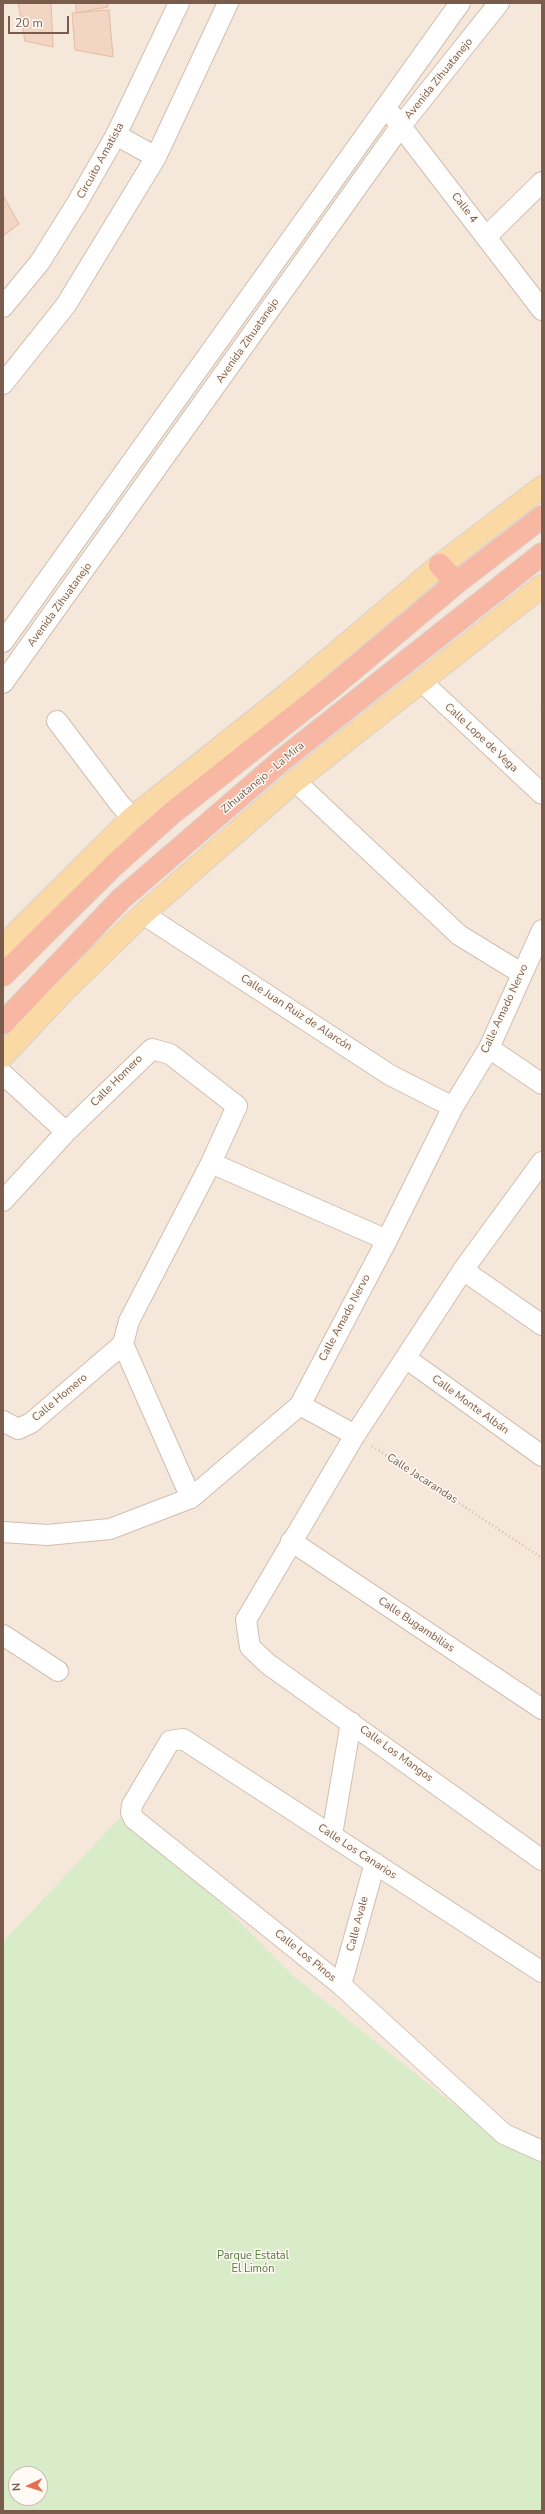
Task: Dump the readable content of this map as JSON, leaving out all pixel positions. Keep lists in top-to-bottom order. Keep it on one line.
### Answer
{"streets":{"highway":["Zihuatanejo - La Mira"],"street":["Avenida Zihuatanejo","Circuito Amatista","Calle 4","Calle Lope de Vega","Calle Amado Nervo","Calle Juan Ruiz de Alarcón","Calle Homero","Calle Monte Albán","Calle Bugambilias","Calle Los Mangos","Calle Los Canarios","Calle Avale","Calle Los Pinos"],"path":["Calle Jacarandas"]},"crossings":[["Avenida Zihuatanejo","Calle 4"],["Calle Amado Nervo","Calle Juan Ruiz de Alarcón"],["Calle Bugambilias","Calle Los Mangos"],["Calle Los Canarios","Calle Avale"],["Calle Los Canarios","Calle Los Pinos"],["Calle Avale","Calle Los Pinos"]],"parks":["Parque Estatal El Limón"],"scale_bar":"20 m","north":"left"}
